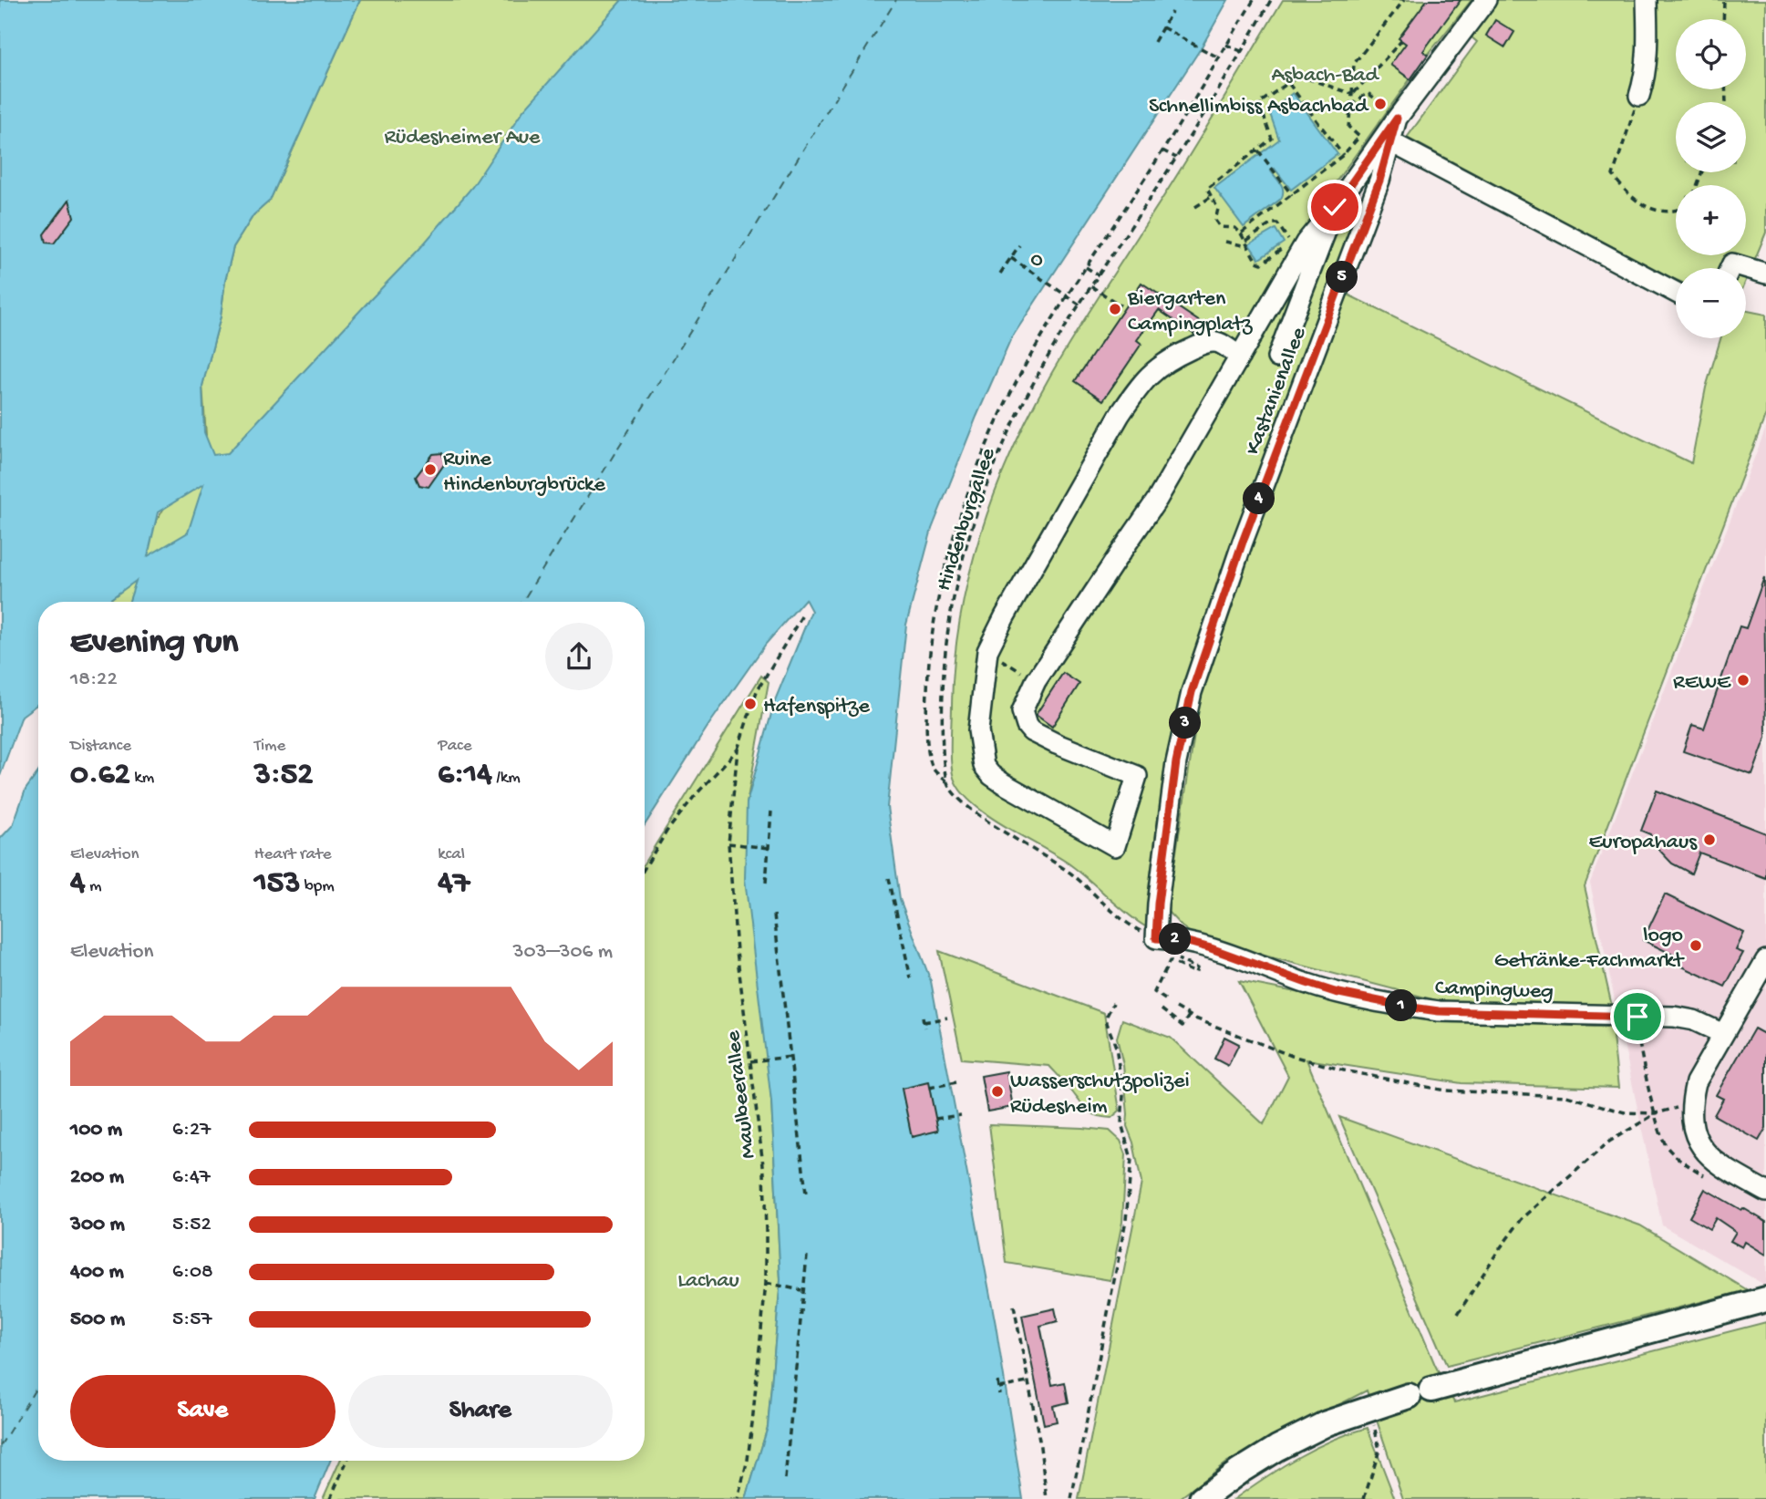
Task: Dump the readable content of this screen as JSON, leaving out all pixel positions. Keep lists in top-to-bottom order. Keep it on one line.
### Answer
{"streets":{"street":["Kastanienallee","Campingweg"],"path":["0","Hindenburgallee","Maulbeerallee"]},"crossings":[["0","Hindenburgallee"],["Kastanienallee","Campingweg"]],"parks":["Asbach-Bad","Rüdesheimer Aue","Lachau"],"places":["Schnellimbiss Asbachbad","Biergarten Campingplatz","Ruine Hindenburgbrücke","REWE","Hafenspitze","Europahaus","logo Getränke-Fachmarkt","Wasserschutzpolizei Rüdesheim"],"page":{"map_buttons":["+","−"],"pins":["5","4","3","2","1"],"heading":["Evening run","18:22"],"stats":[["Distance","0.62 km"],["Time","3:52"],["Pace","6:14 /km"],["Elevation","4 m"],["Heart rate","153 bpm"],["kcal","47"]],"chart":["Elevation","303–306 m"],"list":[{"name":"100 m","note":"6:27"},{"name":"200 m","note":"6:47"},{"name":"300 m","note":"5:52"},{"name":"400 m","note":"6:08"},{"name":"500 m","note":"5:57"}],"buttons":["Save","Share"]}}
